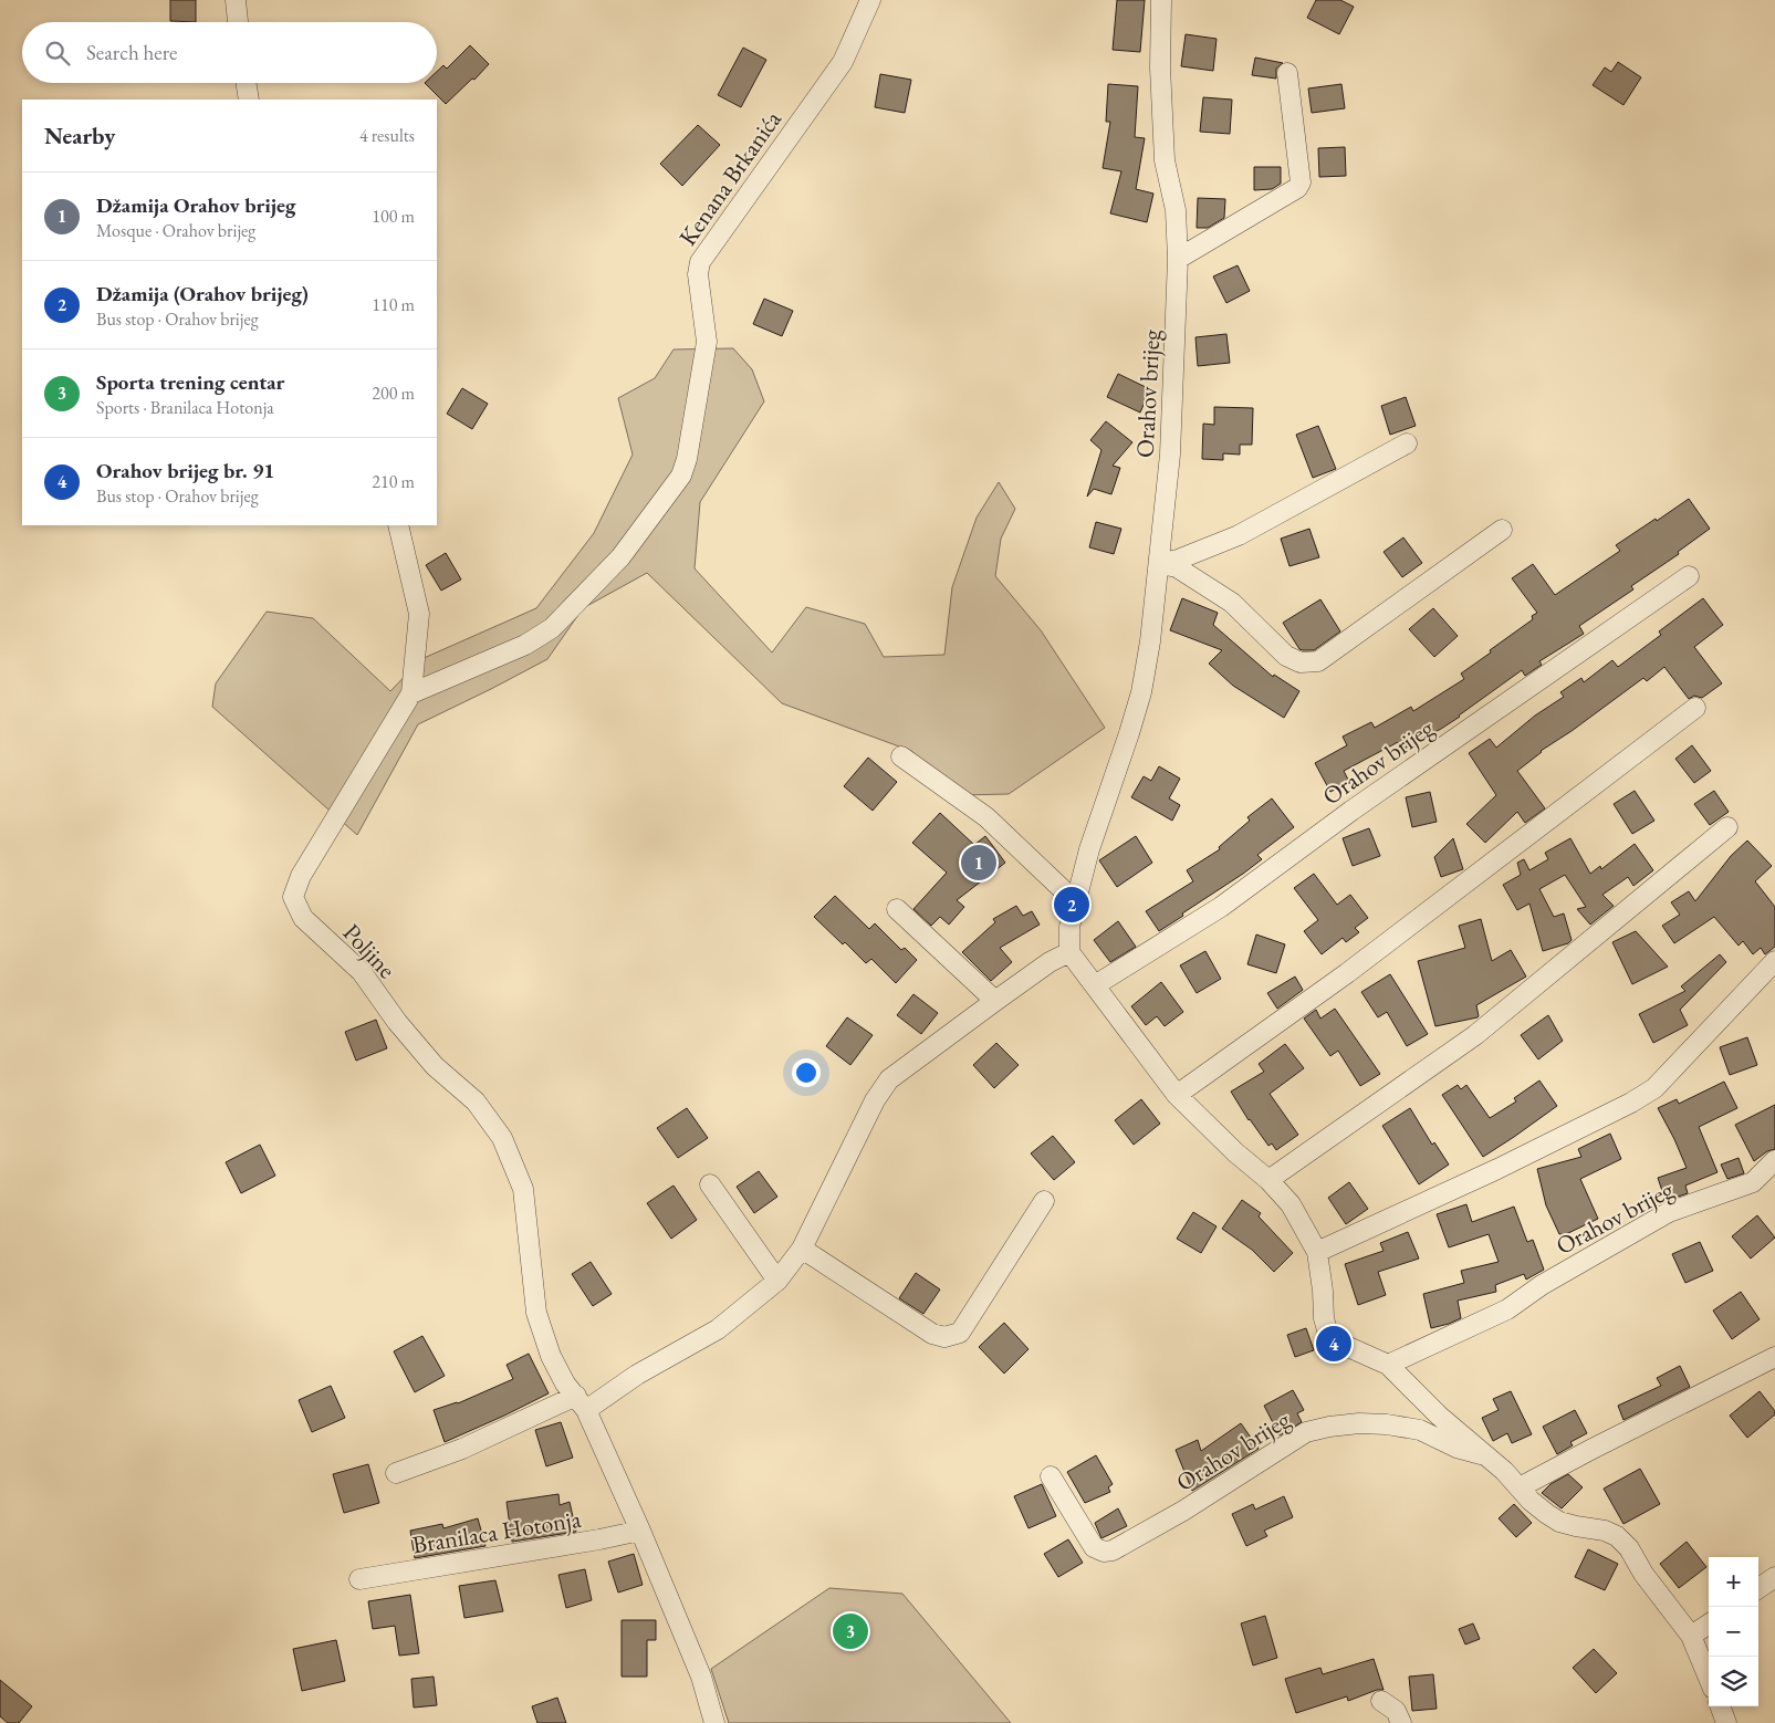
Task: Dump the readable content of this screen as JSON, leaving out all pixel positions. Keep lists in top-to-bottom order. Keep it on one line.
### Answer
{"streets":{"street":["Kenana Brkanića","Orahov brijeg","Poljine","Branilaca Hotonja"]},"crossings":[["Kenana Brkanića","Poljine"]],"page":{"search":"Search here","heading":["Nearby","4 results"],"list":[{"mark":"1","name":"Džamija Orahov brijeg","note":"Mosque · Orahov brijeg","value":"100 m"},{"mark":"2","name":"Džamija (Orahov brijeg)","note":"Bus stop · Orahov brijeg","value":"110 m"},{"mark":"3","name":"Sporta trening centar","note":"Sports · Branilaca Hotonja","value":"200 m"},{"mark":"4","name":"Orahov brijeg br. 91","note":"Bus stop · Orahov brijeg","value":"210 m"}],"pins":["1","2","4","3"],"map_buttons":["+","−"]}}
